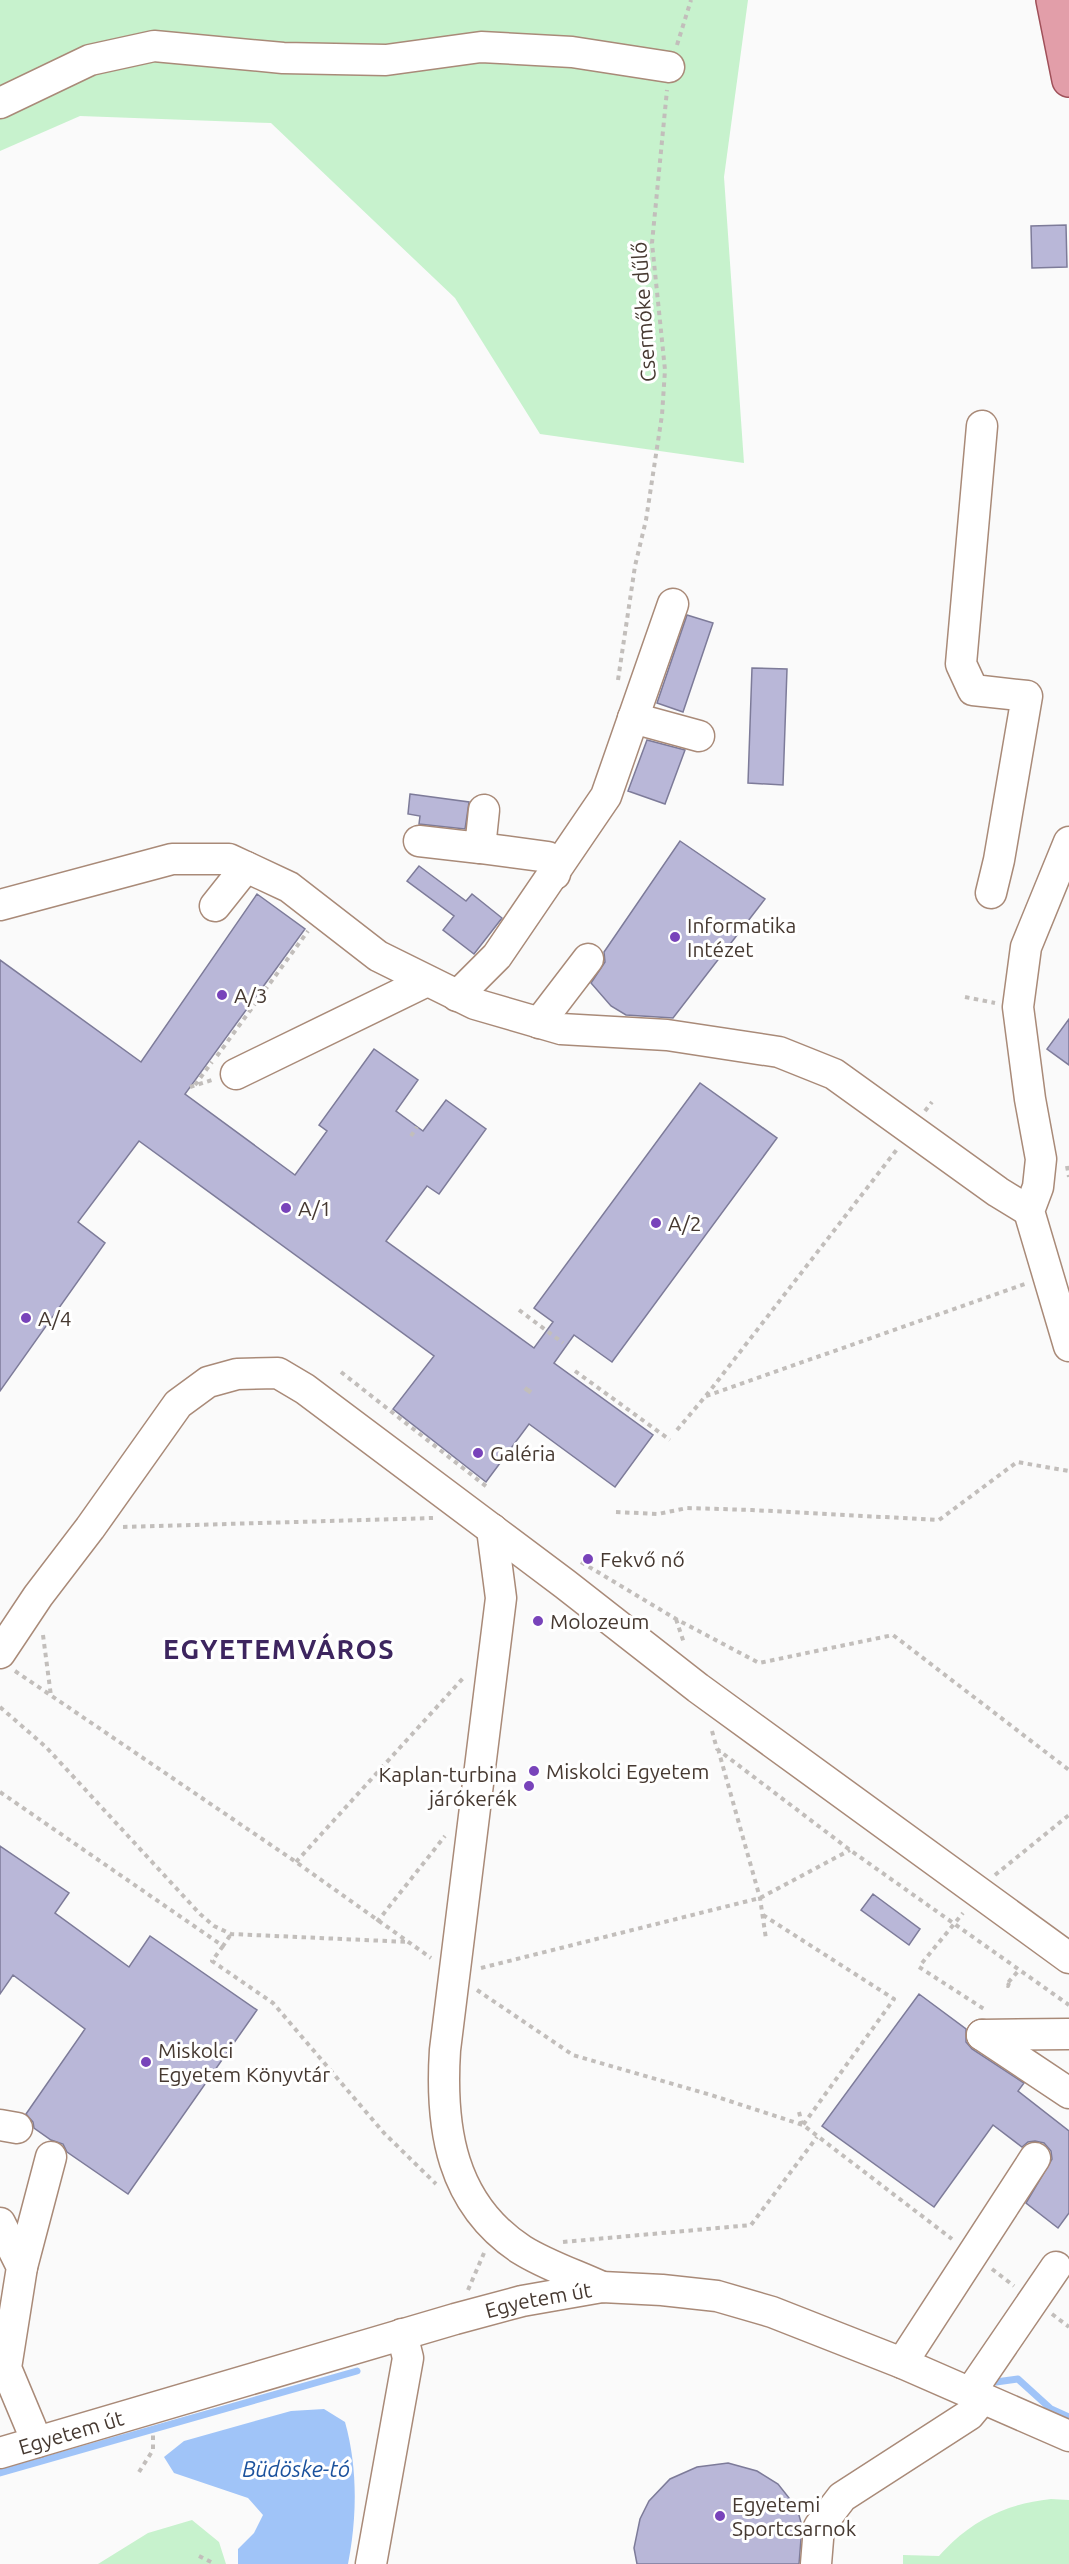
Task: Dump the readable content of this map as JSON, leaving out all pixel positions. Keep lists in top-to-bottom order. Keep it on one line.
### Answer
{"streets":{"street":["Egyetem út"],"path":["Csermőke dűlő"]},"districts":["EGYETEMVÁROS"],"water":["Büdöske-tó"],"places":["Informatika Intézet","A/3","A/1","A/2","A/4","Galéria","Fekvő nő","Molozeum","Miskolci Egyetem","Kaplan-turbina járókerék","Miskolci Egyetem Könyvtár","Egyetemi Sportcsarnok"]}
